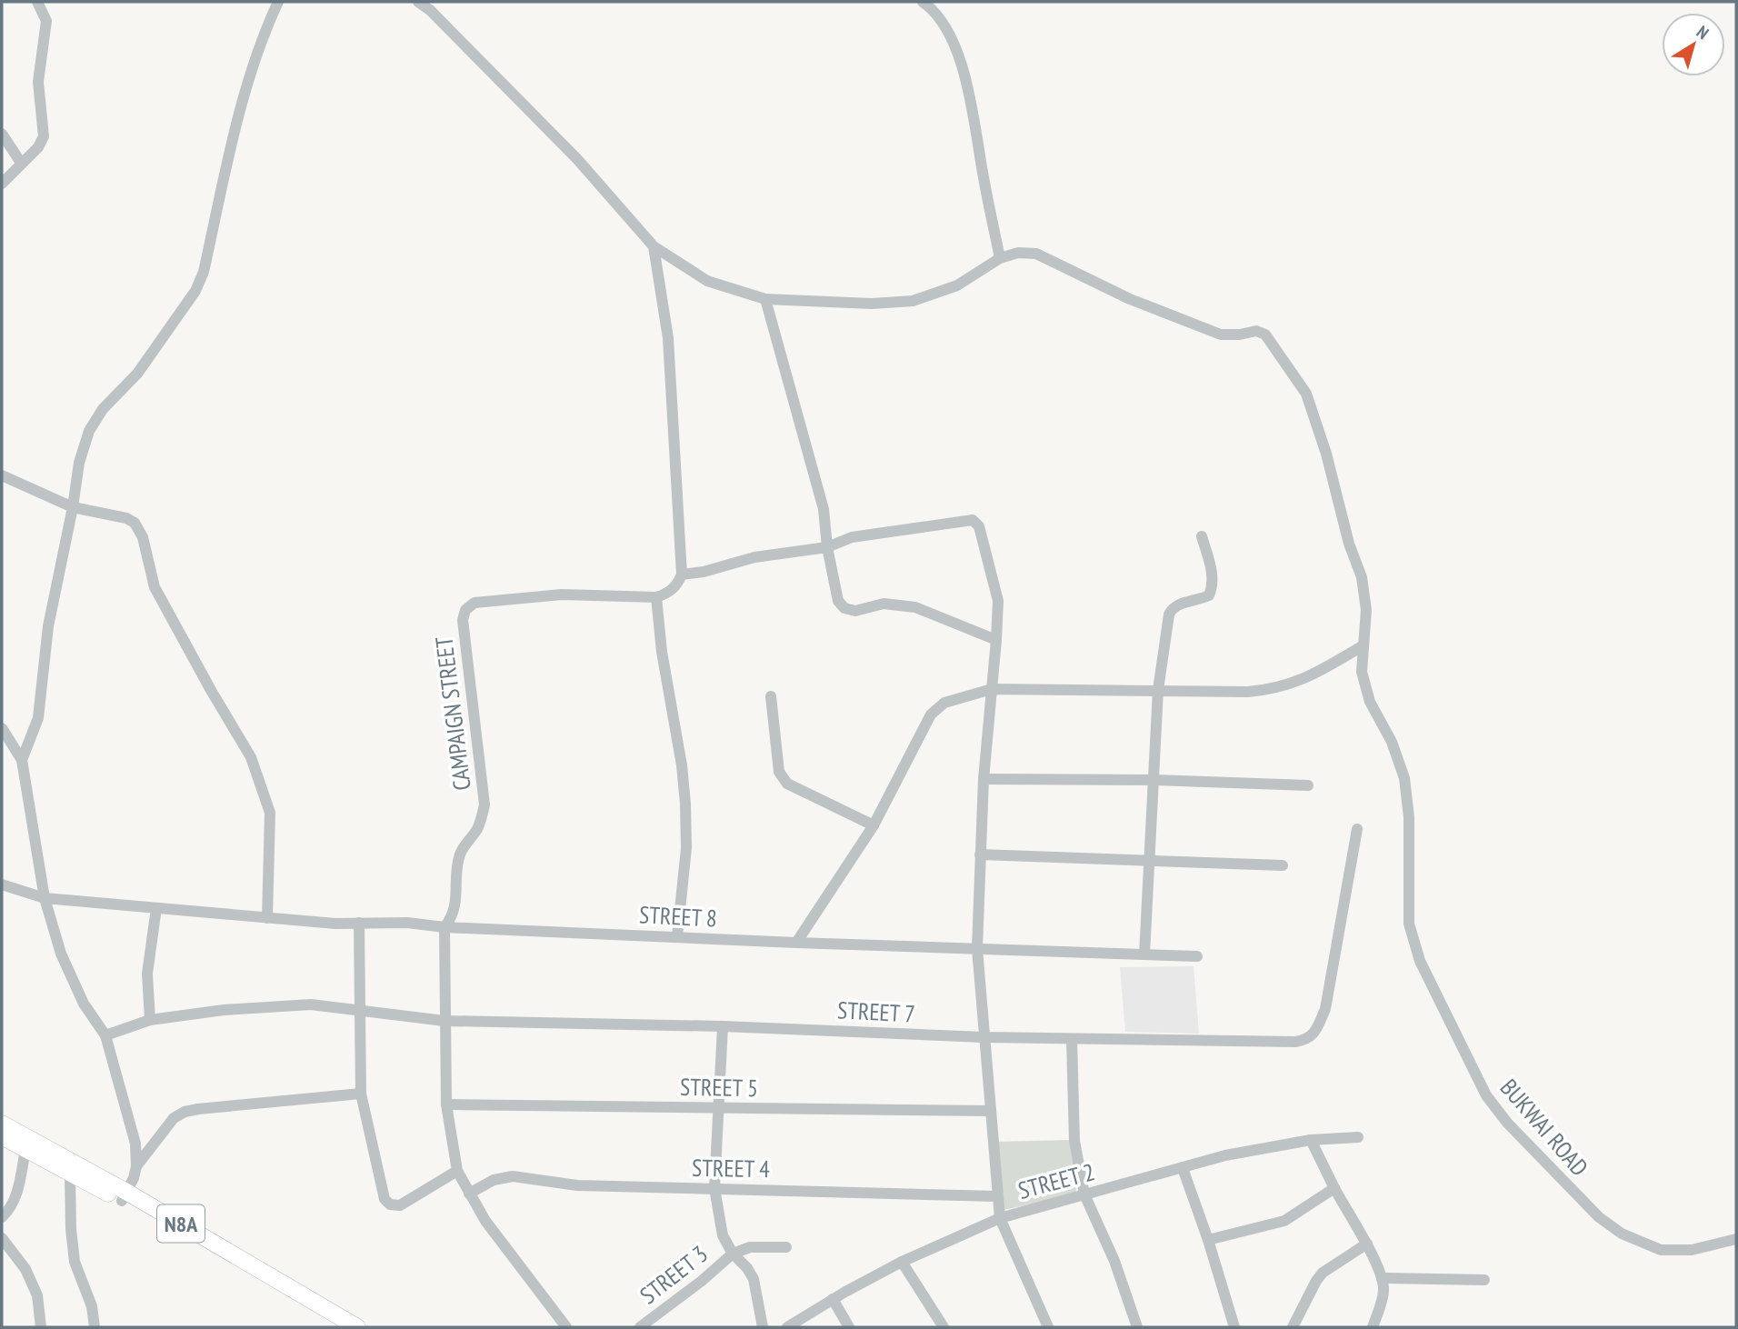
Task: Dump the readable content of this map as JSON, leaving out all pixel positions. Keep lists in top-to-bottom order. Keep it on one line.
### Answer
{"streets":{"highway":["N8A"],"street":["CAMPAIGN STREET","STREET 8","STREET 7","STREET 5","BUKWAI ROAD","STREET 4","STREET 2","STREET 3"]},"crossings":[["CAMPAIGN STREET","STREET 8"],["CAMPAIGN STREET","STREET 7"],["CAMPAIGN STREET","STREET 5"],["CAMPAIGN STREET","STREET 4"]],"north":"top right"}
